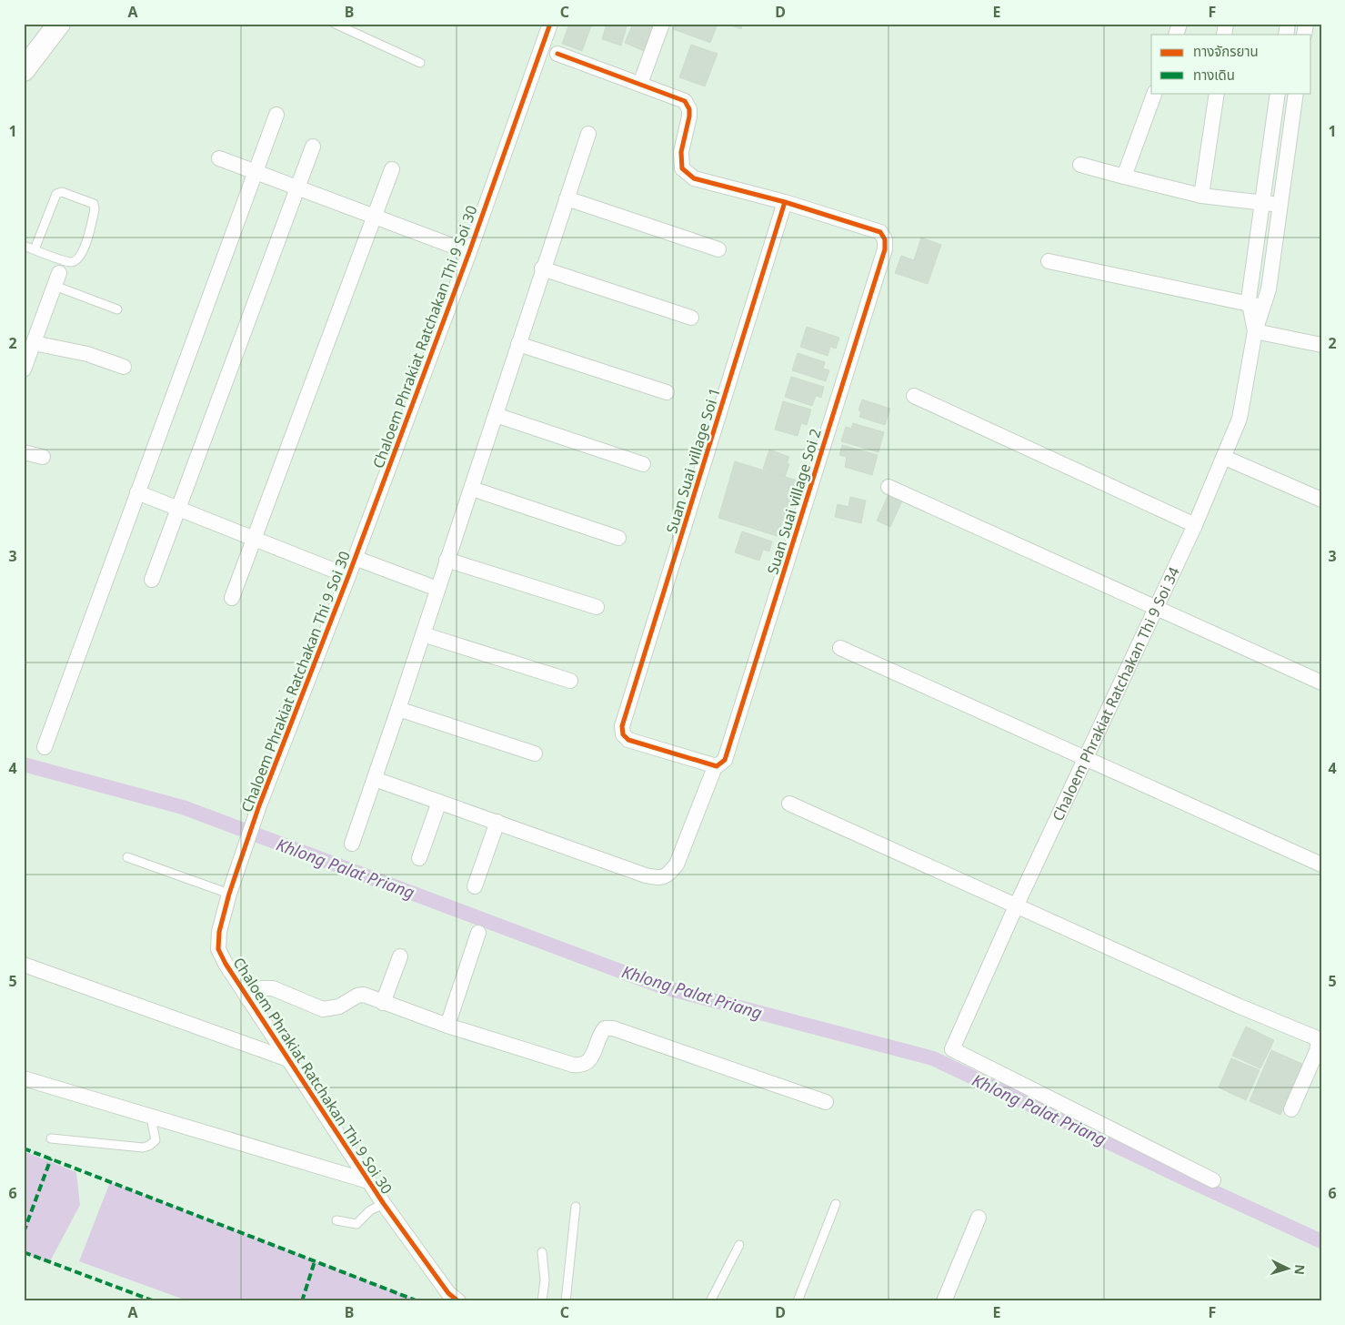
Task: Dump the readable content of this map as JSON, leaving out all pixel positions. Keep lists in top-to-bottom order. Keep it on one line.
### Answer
{"streets":{"street":["Chaloem Phrakiat Ratchakan Thi 9 Soi 30","Suan Suai village Soi 1","Suan Suai village Soi 2","Chaloem Phrakiat Ratchakan Thi 9 Soi 34"]},"crossings":[["Suan Suai village Soi 1","Suan Suai village Soi 2"]],"water":["Khlong Palat Priang"],"legend":["ทางจักรยาน","ทางเดิน"],"north":"right","grid":{"columns":["A","B","C","D","E","F"],"rows":["1","2","3","4","5","6"]}}
